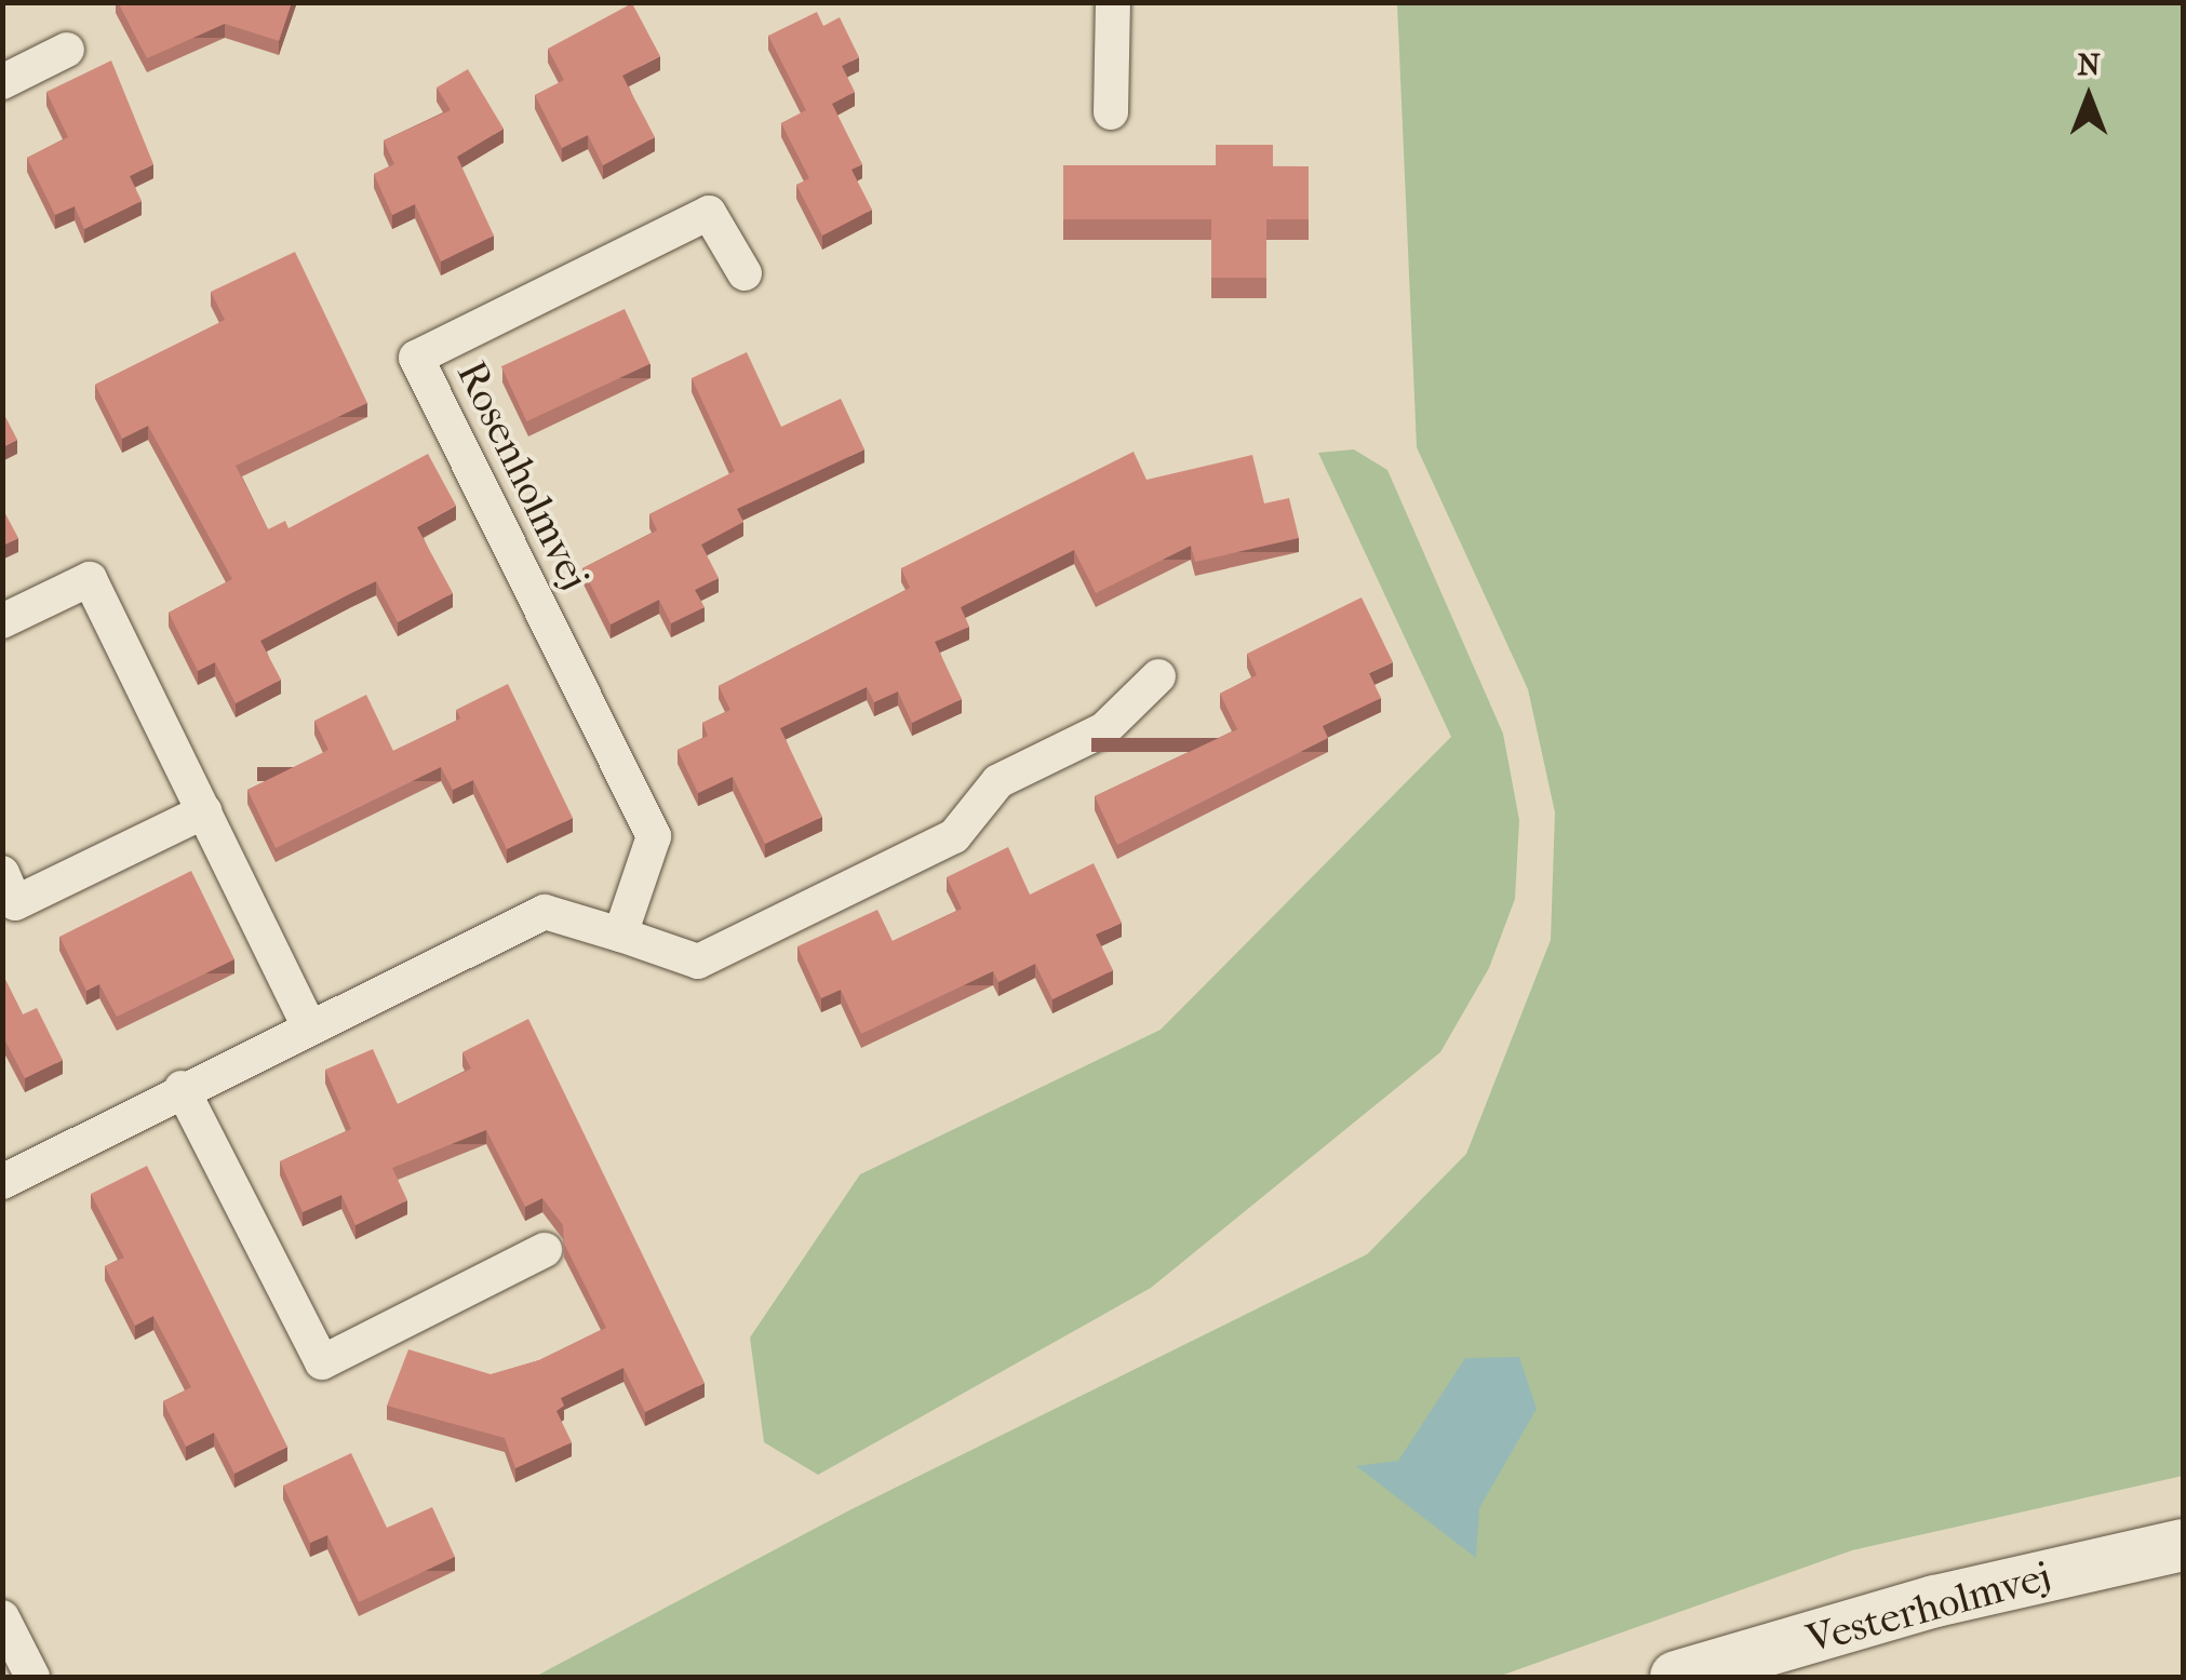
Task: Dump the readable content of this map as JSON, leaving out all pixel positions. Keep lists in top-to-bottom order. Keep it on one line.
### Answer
{"streets":{"street":["Rosenholmvej","Vesterholmvej"]},"north":"top"}
